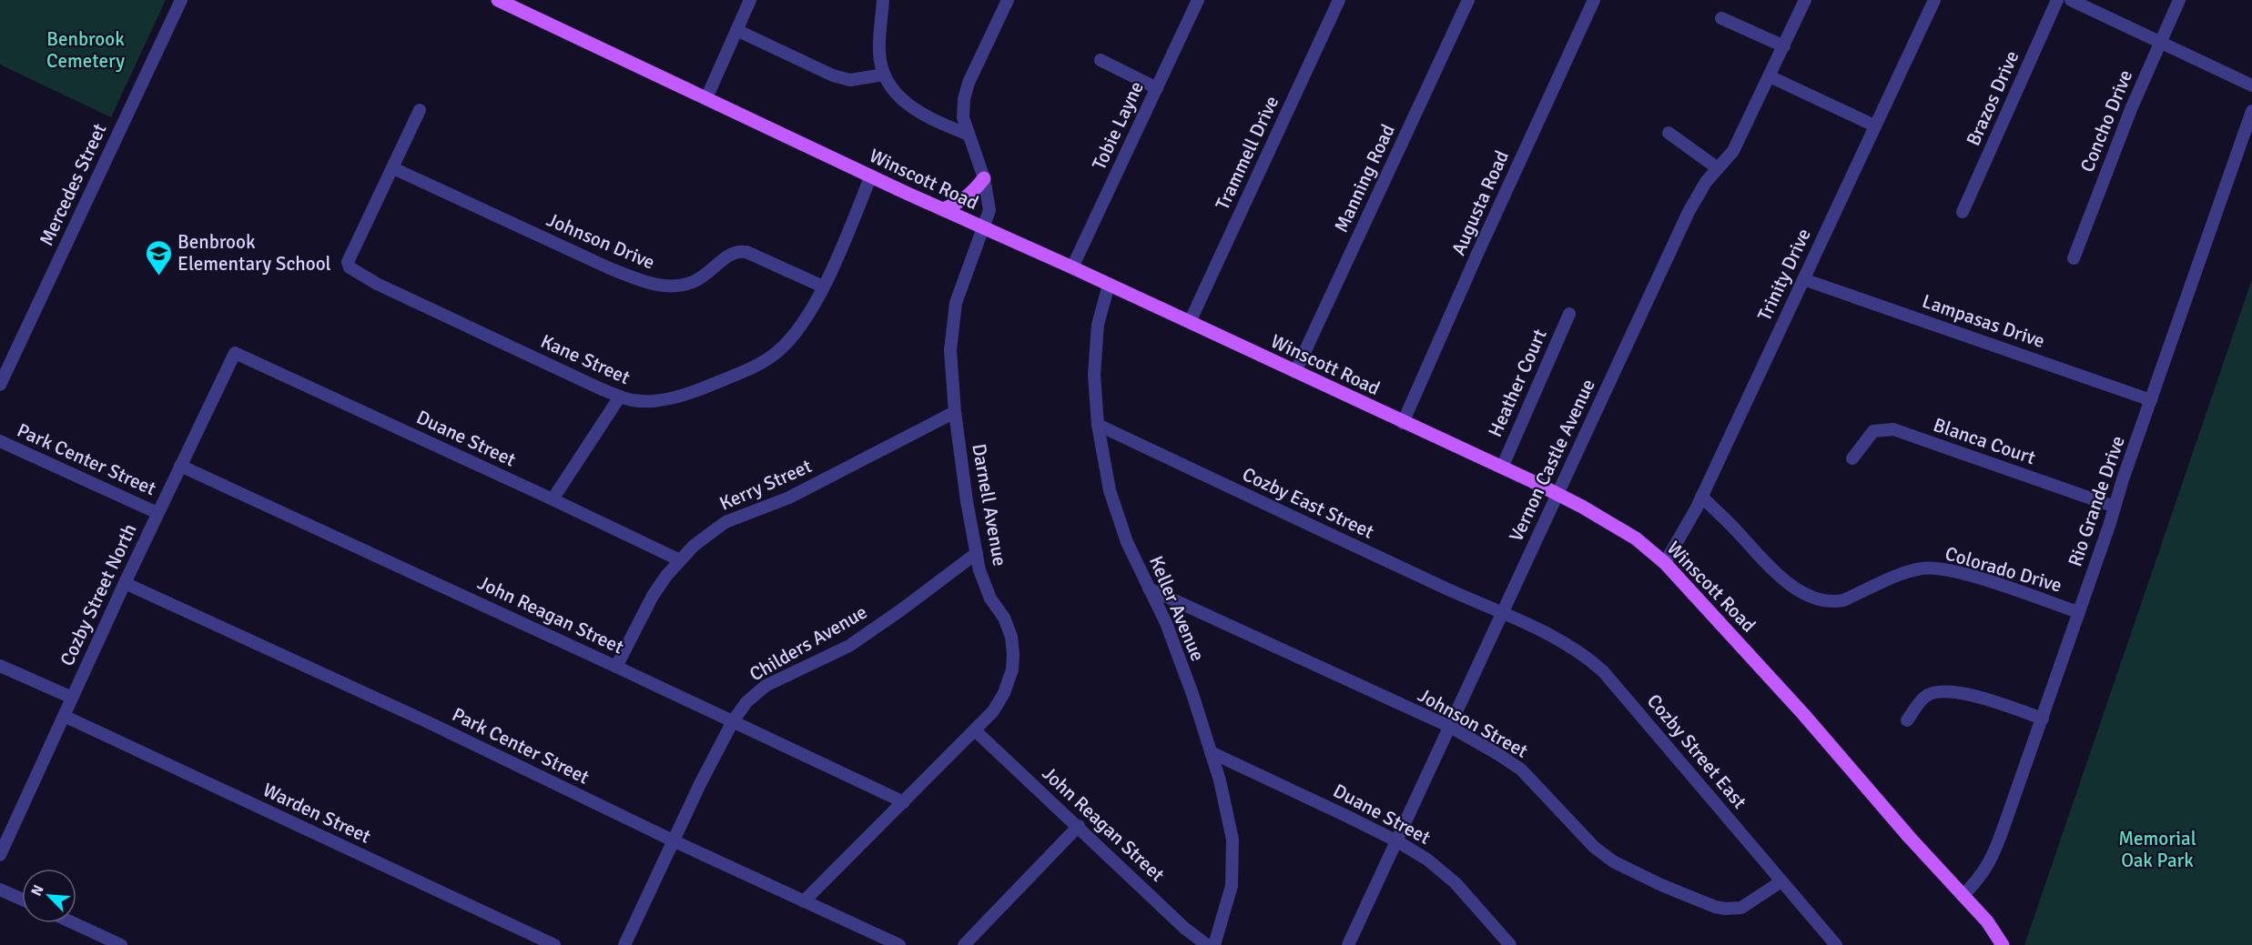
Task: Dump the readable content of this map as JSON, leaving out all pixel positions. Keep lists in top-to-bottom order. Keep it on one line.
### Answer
{"streets":{"main road":["Winscott Road"],"street":["Brazos Drive","Concho Drive","Tobie Layne","Trammell Drive","Manning Road","Mercedes Street","Augusta Road","Johnson Drive","Trinity Drive","Lampasas Drive","Kane Street","Heather Court","Duane Street","Blanca Court","Park Center Street","Vernon Castle Avenue","Kerry Street","Rio Grande Drive","Cozby East Street","Darnell Avenue","Colorado Drive","Cozby Street North","Keller Avenue","John Reagan Street","Childers Avenue","Johnson Street","Cozby Street East","Warden Street"]},"crossings":[["Tobie Layne","Winscott Road"],["Trammell Drive","Winscott Road"],["Manning Road","Winscott Road"],["Winscott Road","Augusta Road"],["Winscott Road","Trinity Drive"],["Winscott Road","Kane Street"],["Winscott Road","Heather Court"],["Winscott Road","Vernon Castle Avenue"],["Winscott Road","Rio Grande Drive"],["Winscott Road","Darnell Avenue"],["Winscott Road","Keller Avenue"],["Johnson Drive","Kane Street"],["Trinity Drive","Lampasas Drive"],["Trinity Drive","Colorado Drive"],["Lampasas Drive","Rio Grande Drive"],["Duane Street","Vernon Castle Avenue"],["Duane Street","Kerry Street"],["Duane Street","Cozby Street North"],["Duane Street","Keller Avenue"],["Blanca Court","Rio Grande Drive"],["Park Center Street","Darnell Avenue"],["Park Center Street","Cozby Street North"],["Park Center Street","Childers Avenue"],["Vernon Castle Avenue","Cozby East Street"],["Vernon Castle Avenue","Johnson Street"],["Vernon Castle Avenue","Cozby Street East"],["Kerry Street","Darnell Avenue"],["Kerry Street","John Reagan Street"],["Rio Grande Drive","Colorado Drive"],["Cozby East Street","Keller Avenue"],["Cozby East Street","Cozby Street East"],["Darnell Avenue","John Reagan Street"],["Darnell Avenue","Childers Avenue"],["Cozby Street North","John Reagan Street"],["Cozby Street North","Warden Street"],["Keller Avenue","Johnson Street"],["John Reagan Street","Childers Avenue"],["Johnson Street","Cozby Street East"]],"parks":["Benbrook Cemetery","Memorial Oak Park"],"places":{"school or university":["Benbrook Elementary School"]},"north":"top left"}
